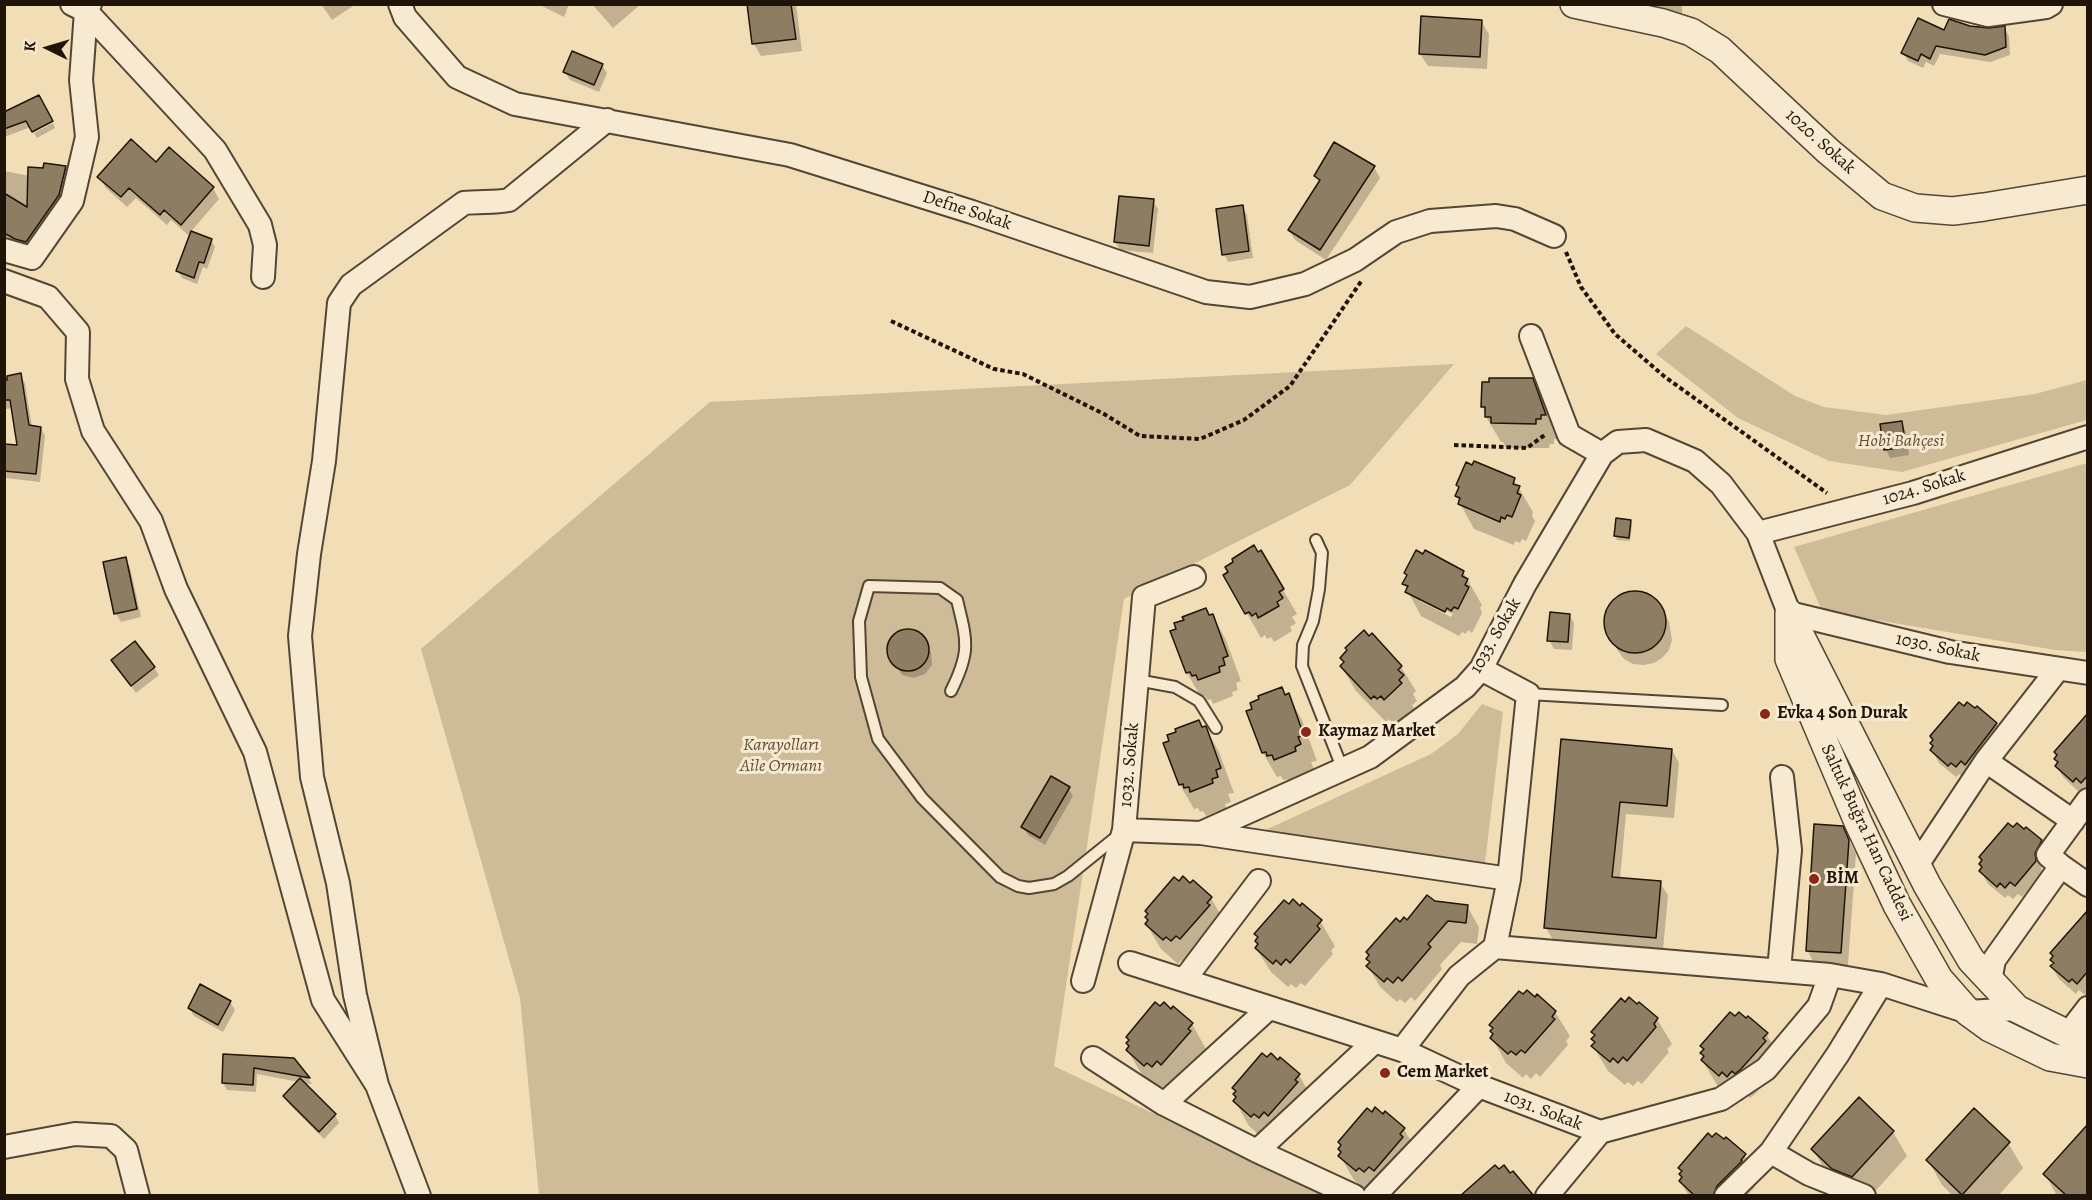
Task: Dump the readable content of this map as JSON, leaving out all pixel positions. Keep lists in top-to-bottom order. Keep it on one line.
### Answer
{"streets":{"street":["1020. Sokak","Defne Sokak","1024. Sokak","1033. Sokak","1030. Sokak","1032. Sokak","Saltuk Buğra Han Caddesi","1031. Sokak"]},"crossings":[["1033. Sokak","1032. Sokak"],["1030. Sokak","Saltuk Buğra Han Caddesi"]],"parks":["Hobi Bahçesi","Karayolları Aile Ormanı"],"places":["Evka 4 Son Durak","Kaymaz Market","BİM","Cem Market"],"north":"left"}
